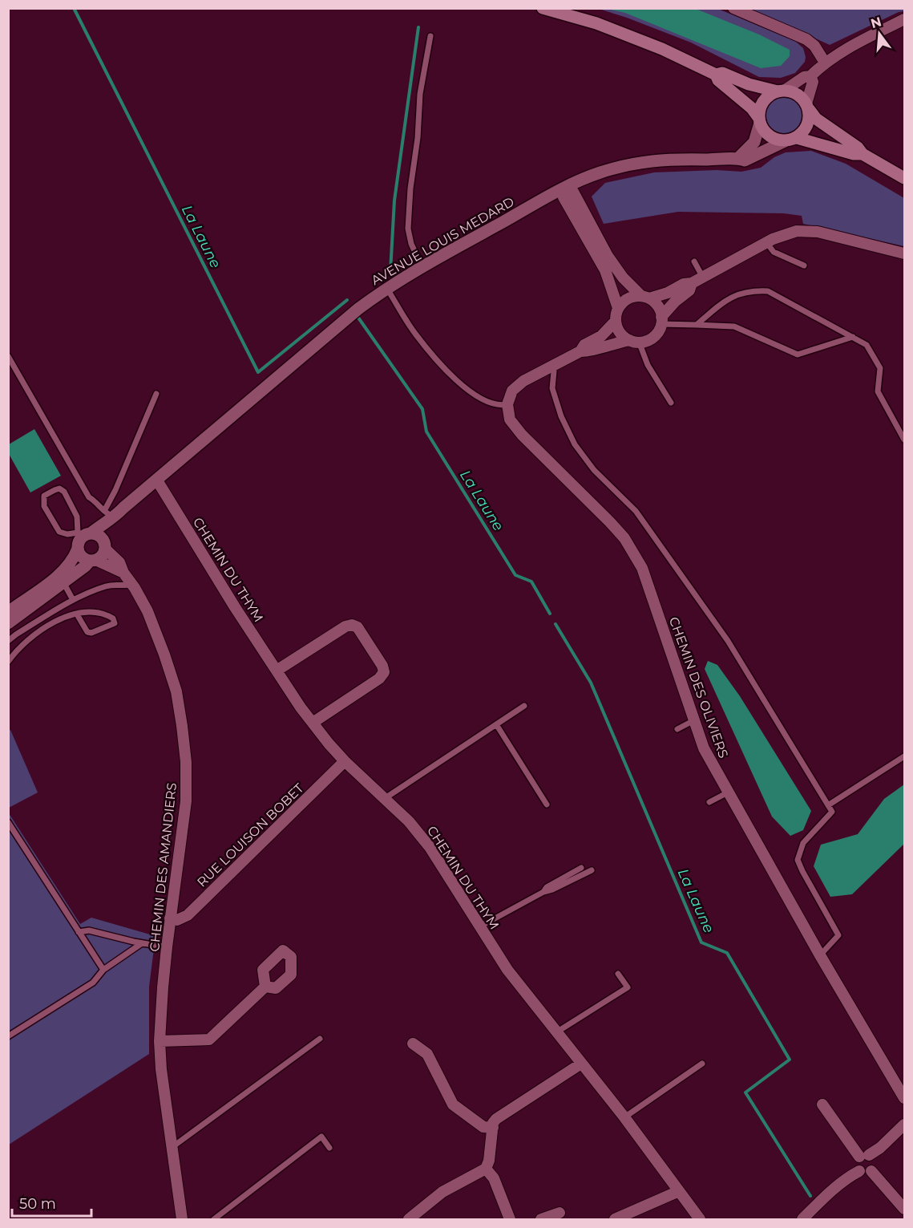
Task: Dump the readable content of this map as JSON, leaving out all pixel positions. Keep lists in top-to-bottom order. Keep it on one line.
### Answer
{"streets":{"street":["AVENUE LOUIS MEDARD","CHEMIN DU THYM","CHEMIN DES OLIVIERS","RUE LOUISON BOBET","CHEMIN DES AMANDIERS"]},"crossings":[["AVENUE LOUIS MEDARD","CHEMIN DU THYM"],["AVENUE LOUIS MEDARD","CHEMIN DES AMANDIERS"],["CHEMIN DU THYM","RUE LOUISON BOBET"],["RUE LOUISON BOBET","CHEMIN DES AMANDIERS"]],"water":["La Laune"],"scale_bar":"50 m","north":"top"}
